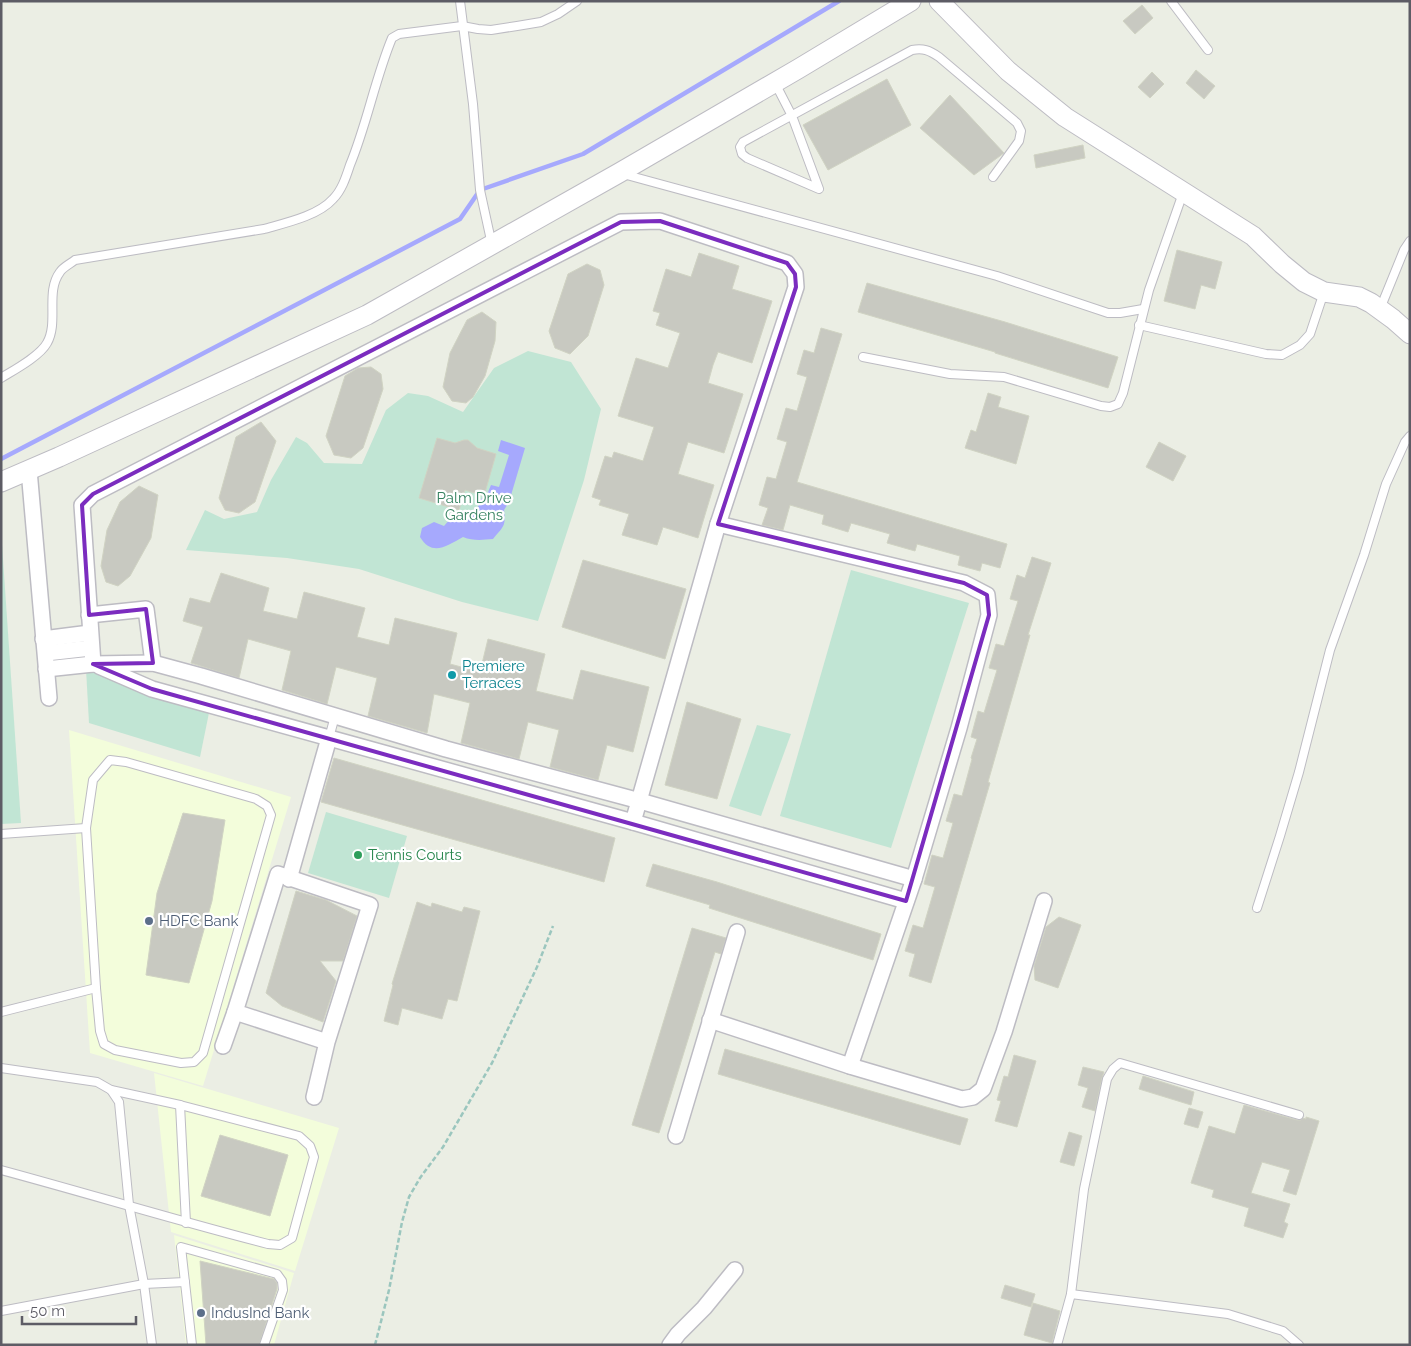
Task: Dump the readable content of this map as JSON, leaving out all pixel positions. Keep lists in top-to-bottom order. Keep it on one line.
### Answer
{"parks":["Palm Drive Gardens"],"places":["Premiere Terraces","Tennis Courts","HDFC Bank","IndusInd Bank"],"scale_bar":"50 m"}
